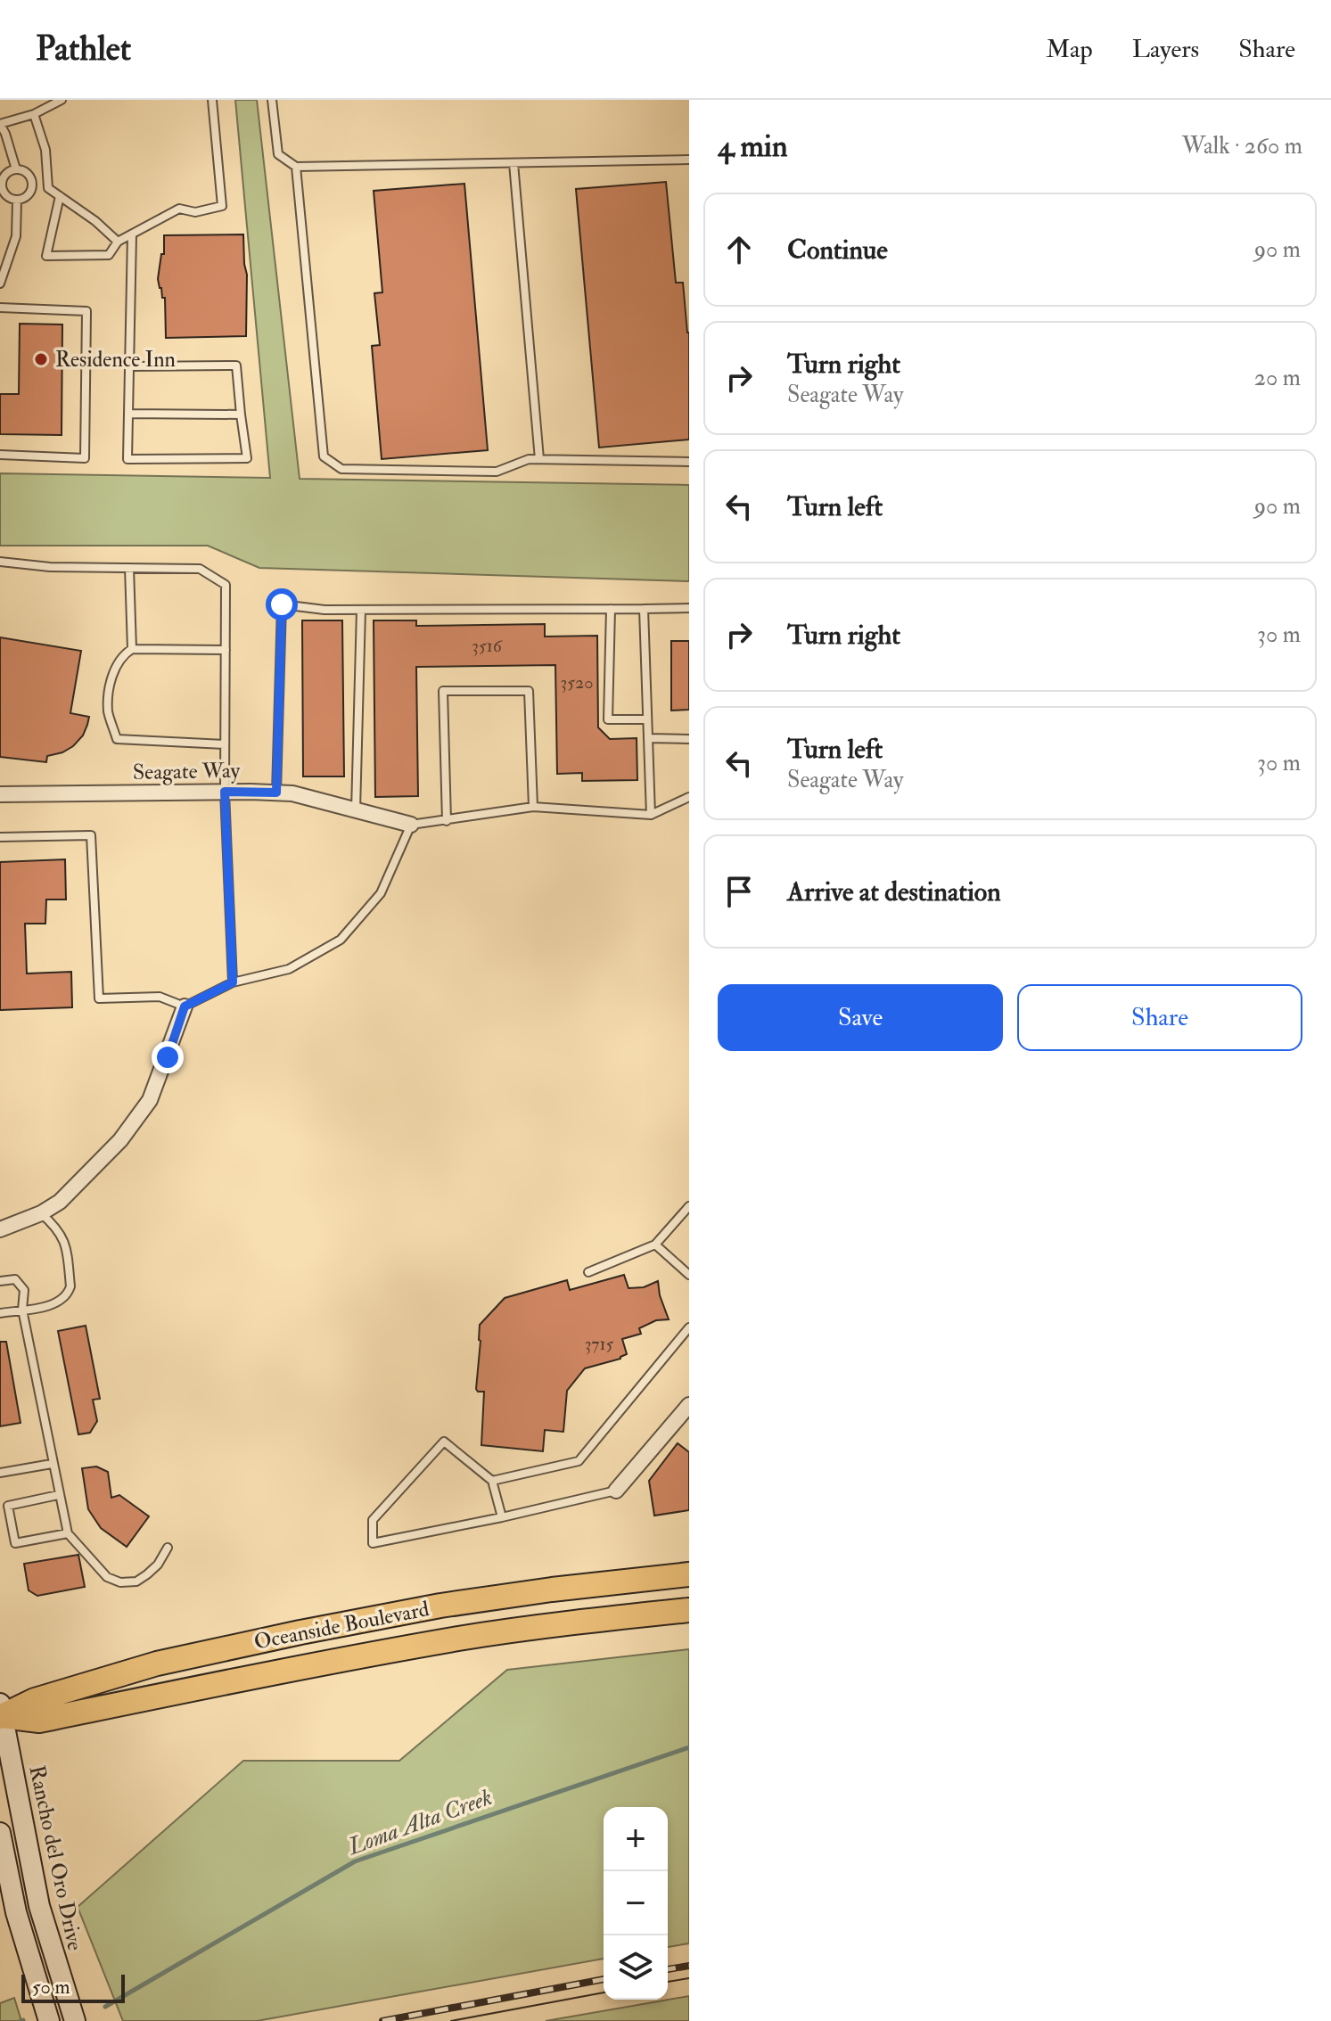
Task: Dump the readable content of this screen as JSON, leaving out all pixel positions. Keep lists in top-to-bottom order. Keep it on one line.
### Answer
{"streets":{"main road":["Oceanside Boulevard","Rancho del Oro Drive"],"street":["Seagate Way"]},"crossings":[["Oceanside Boulevard","Rancho del Oro Drive"]],"water":["Loma Alta Creek"],"places":["Residence Inn"],"house_numbers":["3516","3520","3715"],"scale_bar":"50 m","page":{"header":"Pathlet","nav":["Map","Layers","Share"],"heading":["4 min","Walk · 260 m"],"list":[["Continue","90 m"],["Turn right","Seagate Way","20 m"],["Turn left","90 m"],["Turn right","30 m"],["Turn left","Seagate Way","30 m"],"Arrive at destination"],"buttons":["Save","Share"],"map_buttons":["+","−"],"scale":"50 m"}}
